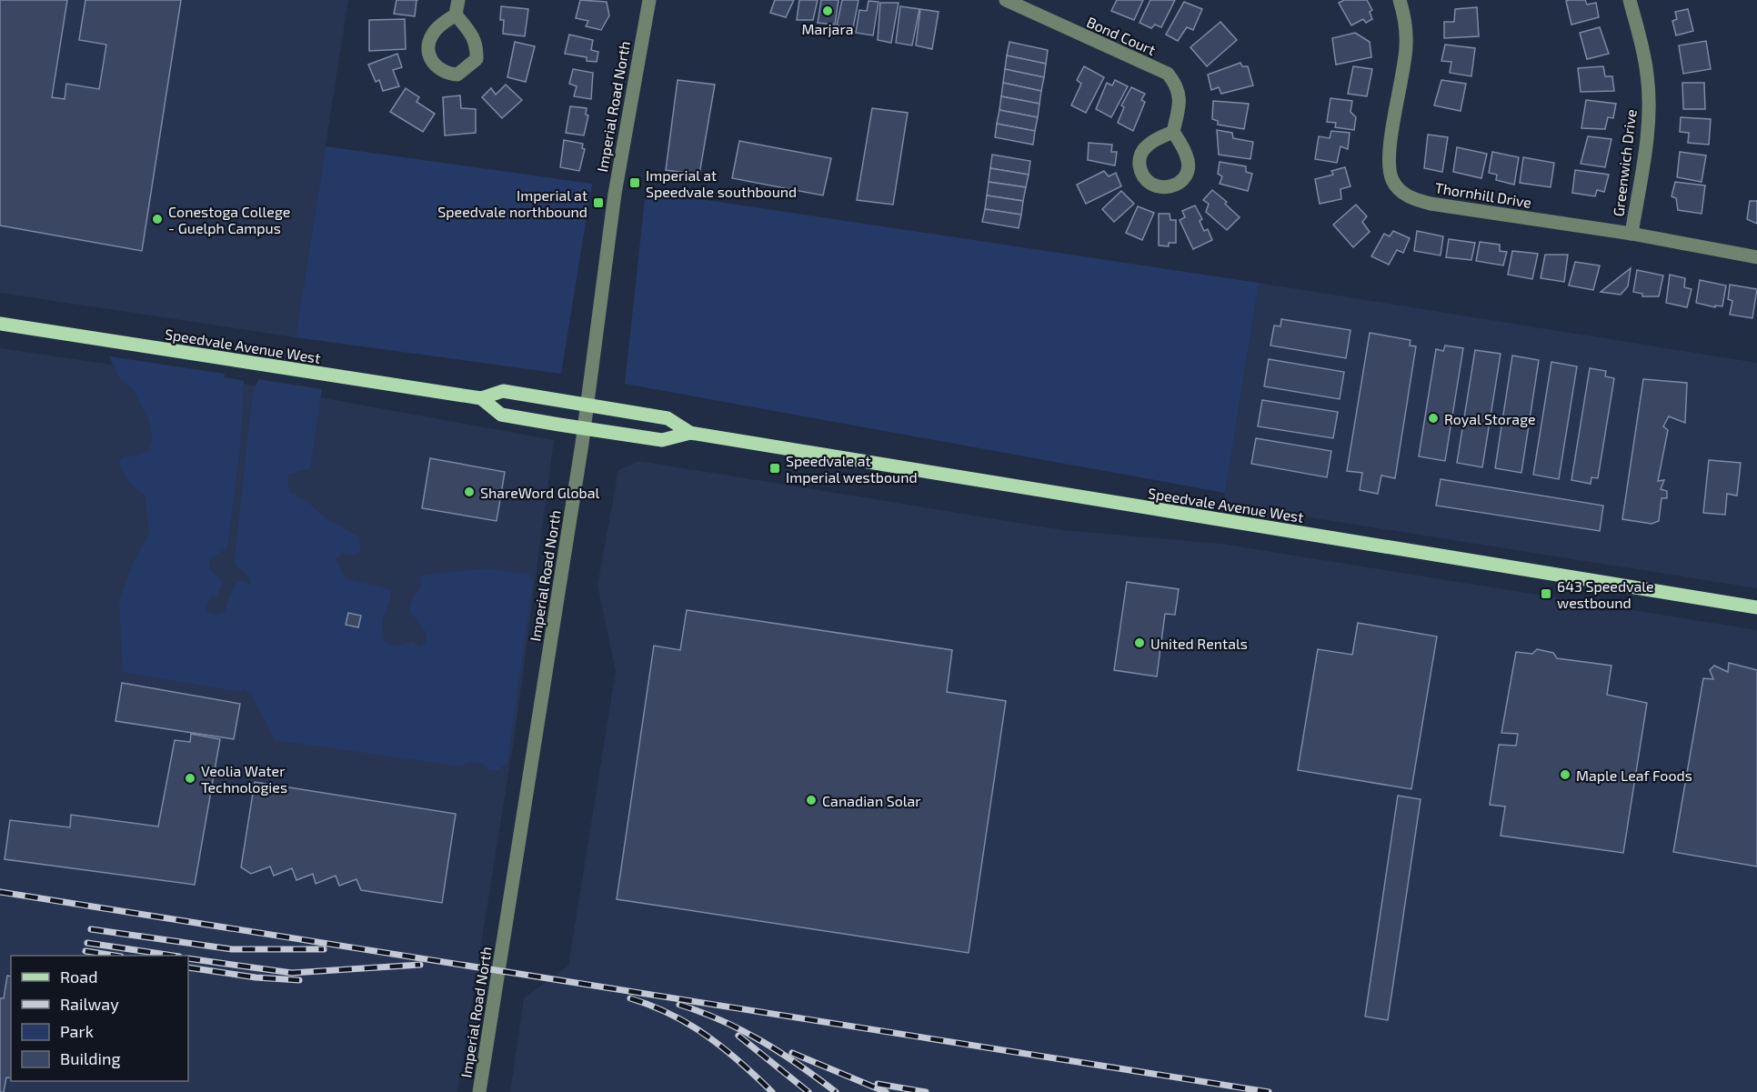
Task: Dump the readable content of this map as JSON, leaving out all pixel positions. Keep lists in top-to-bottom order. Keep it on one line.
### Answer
{"streets":{"main road":["Speedvale Avenue West"],"street":["Bond Court","Imperial Road North","Greenwich Drive","Thornhill Drive"]},"crossings":[["Imperial Road North","Speedvale Avenue West"],["Greenwich Drive","Thornhill Drive"]],"places":{"other":["Marjara","Conestoga College - Guelph Campus","Royal Storage","ShareWord Global","United Rentals","Maple Leaf Foods","Veolia Water Technologies","Canadian Solar"],"transit":["Imperial at Speedvale southbound","Imperial at Speedvale northbound","Speedvale at Imperial westbound","643 Speedvale westbound"]},"legend":["Road","Railway","Park","Building"]}
